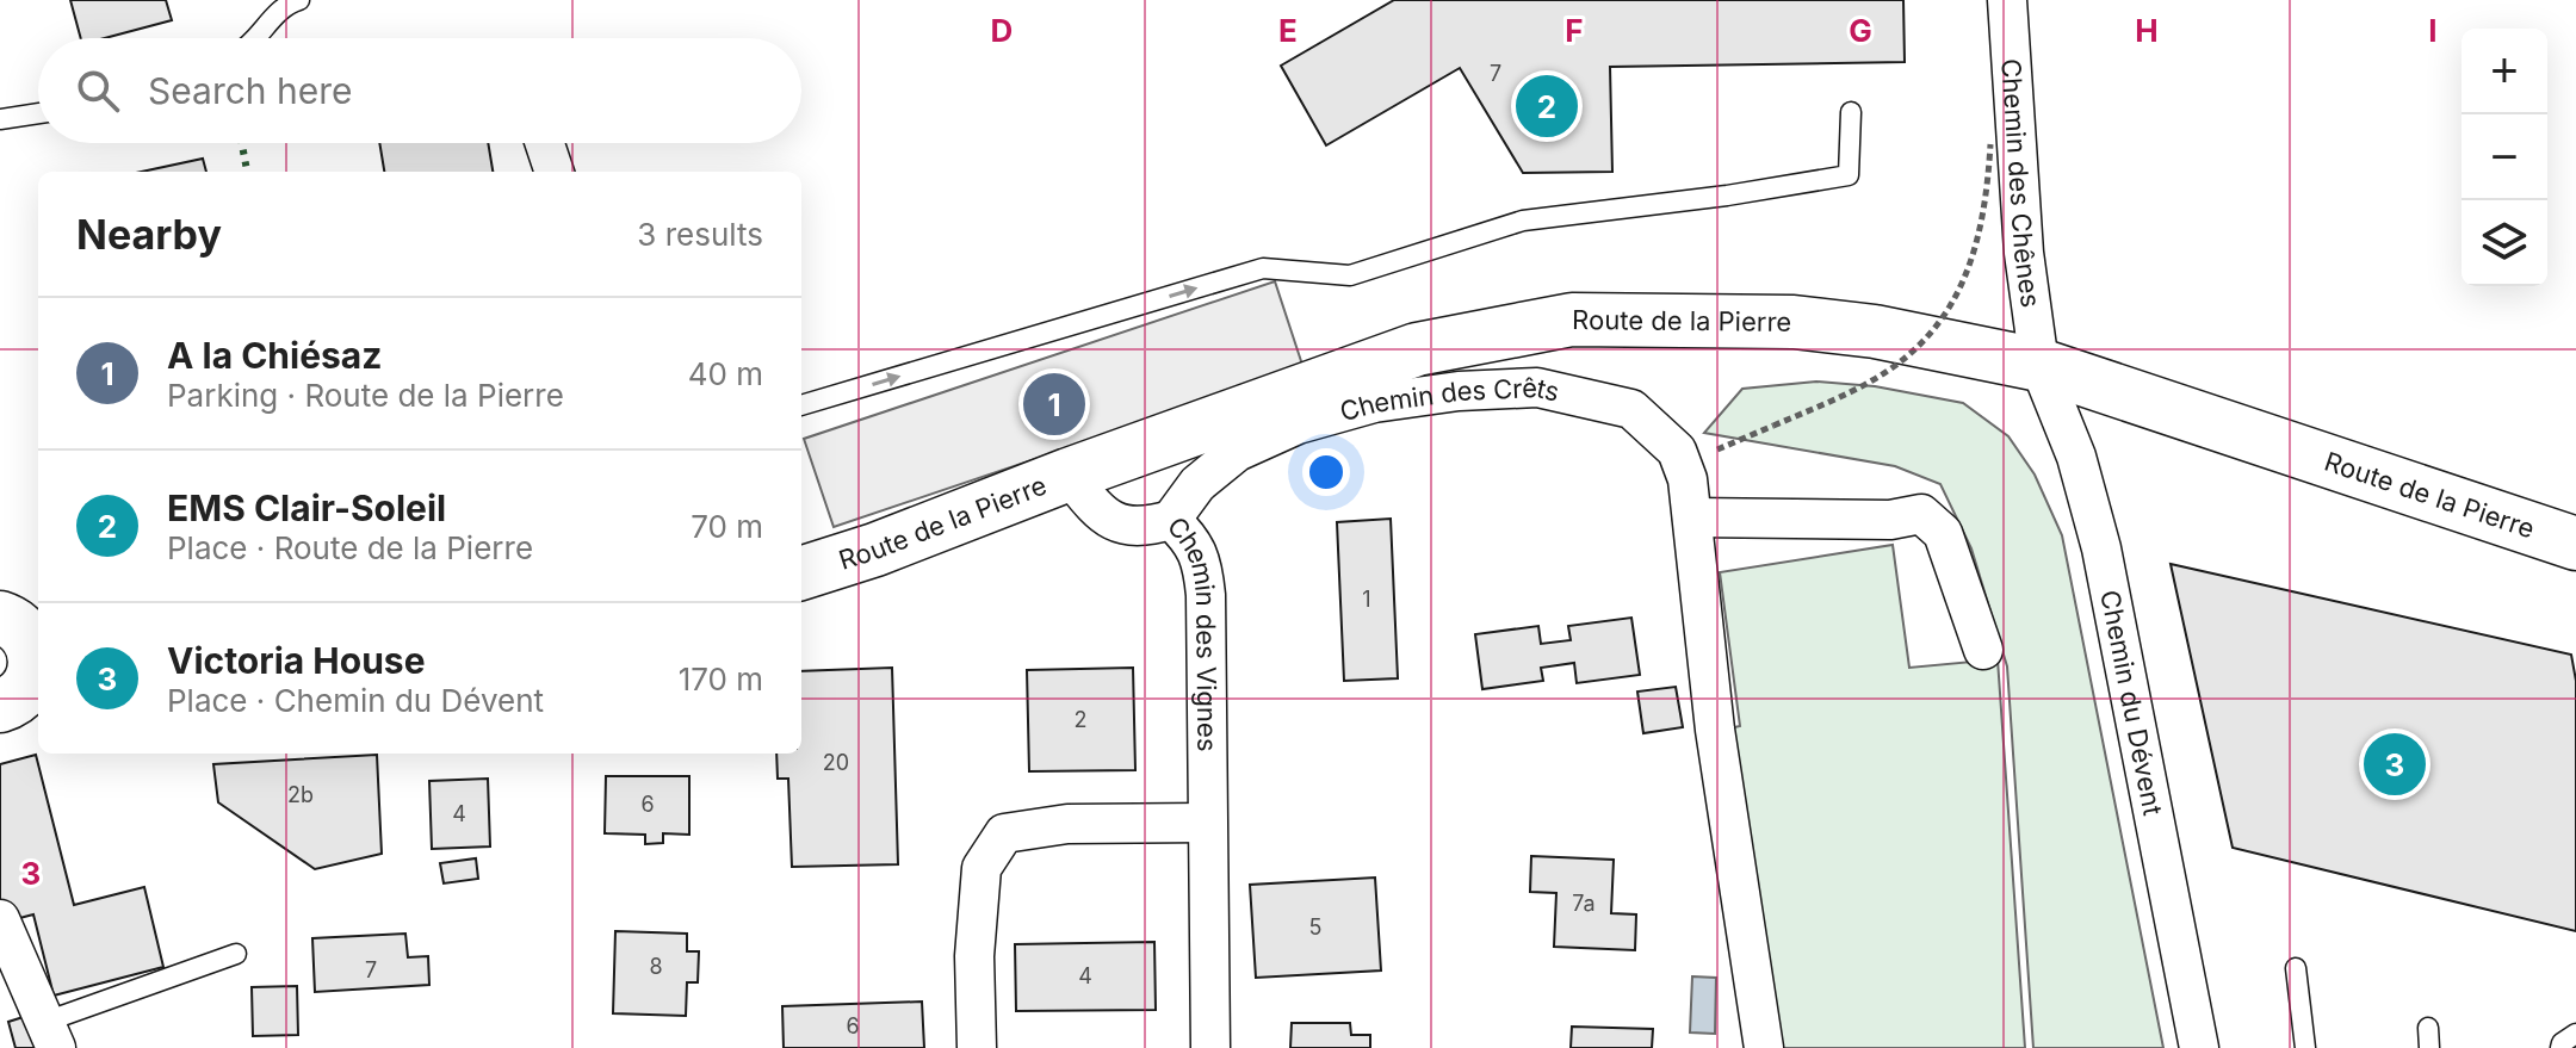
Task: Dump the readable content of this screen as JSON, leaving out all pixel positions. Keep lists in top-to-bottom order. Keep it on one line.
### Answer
{"streets":{"main road":["Route de la Pierre"],"street":["Chemin des Chênes","Chemin des Crêts","Chemin des Vignes","Chemin du Dévent"]},"crossings":[["Chemin des Chênes","Route de la Pierre"],["Chemin des Chênes","Chemin du Dévent"],["Route de la Pierre","Chemin des Vignes"],["Route de la Pierre","Chemin du Dévent"],["Chemin des Crêts","Chemin des Vignes"]],"house_numbers":["7","1","2","20","2b","6","4","7a","5","8","7","4","6"],"page":{"map_buttons":["+","−"],"search":"Search here","pins":["2","1","3"],"heading":["Nearby","3 results"],"list":[{"mark":"1","name":"A la Chiésaz","note":"Parking · Route de la Pierre","value":"40 m"},{"mark":"2","name":"EMS Clair-Soleil","note":"Place · Route de la Pierre","value":"70 m"},{"mark":"3","name":"Victoria House","note":"Place · Chemin du Dévent","value":"170 m"}]},"grid":{"columns":["D","E","F","G","H","I"],"rows":["3"]}}
